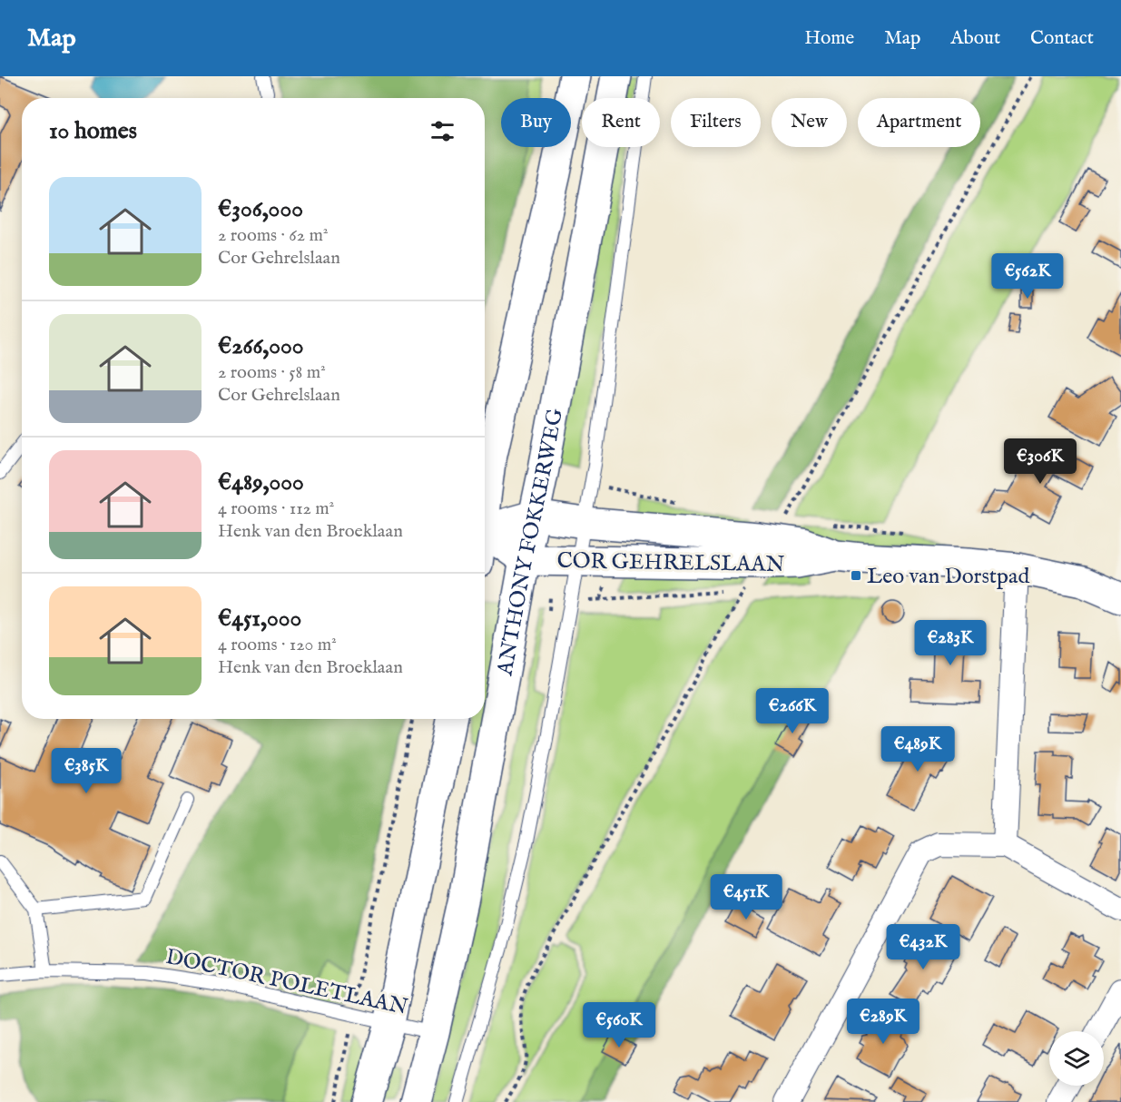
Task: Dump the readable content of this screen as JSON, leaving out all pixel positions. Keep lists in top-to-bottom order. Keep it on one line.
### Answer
{"streets":{"main road":["ANTHONY FOKKERWEG","COR GEHRELSLAAN"],"lane":["DOCTOR POLETLAAN"]},"crossings":[["ANTHONY FOKKERWEG","COR GEHRELSLAAN"],["ANTHONY FOKKERWEG","DOCTOR POLETLAAN"]],"places":{"transit":["Leo van Dorstpad"]},"page":{"header":"Map","nav":["Home","Map","About","Contact"],"chip":["Buy","Rent","Filters","New","Apartment"],"heading":"10 homes","list":[{"name":"€306,000","note":"2 rooms · 62 m² · Cor Gehrelslaan"},{"name":"€266,000","note":"2 rooms · 58 m² · Cor Gehrelslaan"},{"name":"€489,000","note":"4 rooms · 112 m² · Henk van den Broeklaan"},{"name":"€451,000","note":"4 rooms · 120 m² · Henk van den Broeklaan"}],"price":["€562K","€306K","€283K","€266K","€489K","€385K","€451K","€432K","€289K","€560K"]}}
